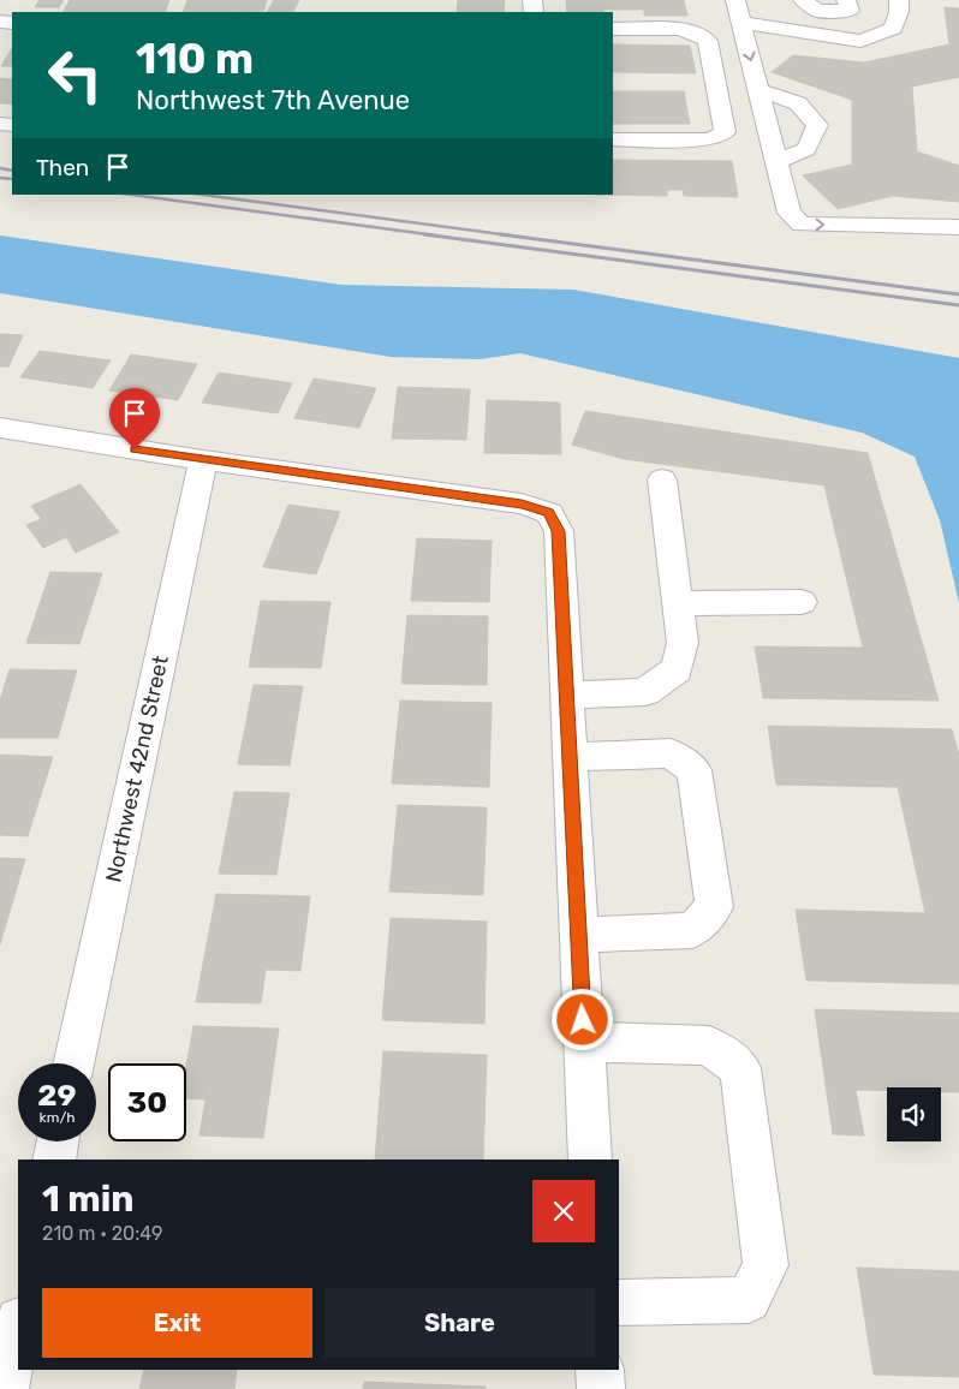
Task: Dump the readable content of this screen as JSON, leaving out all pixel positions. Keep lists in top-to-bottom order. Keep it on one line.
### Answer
{"streets":{"street":["Northwest 42nd Street"]},"page":{"turn":["110 m","Northwest 7th Avenue"],"then":"Then","speed":"29 km/h","limit":"30","heading":["1 min","210 m · 20:49"],"buttons":["Exit","Share"]}}
